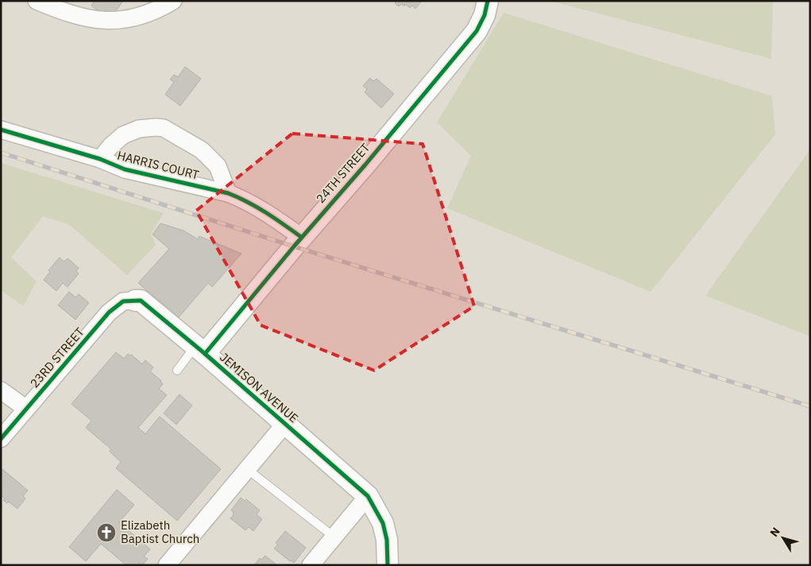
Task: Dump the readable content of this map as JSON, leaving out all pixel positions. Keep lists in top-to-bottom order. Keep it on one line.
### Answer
{"streets":{"street":["HARRIS COURT","24TH STREET","23RD STREET","JEMISON AVENUE"]},"crossings":[["HARRIS COURT","24TH STREET"],["24TH STREET","JEMISON AVENUE"],["23RD STREET","JEMISON AVENUE"]],"places":{"church":["Elizabeth Baptist Church"]},"north":"top left"}
